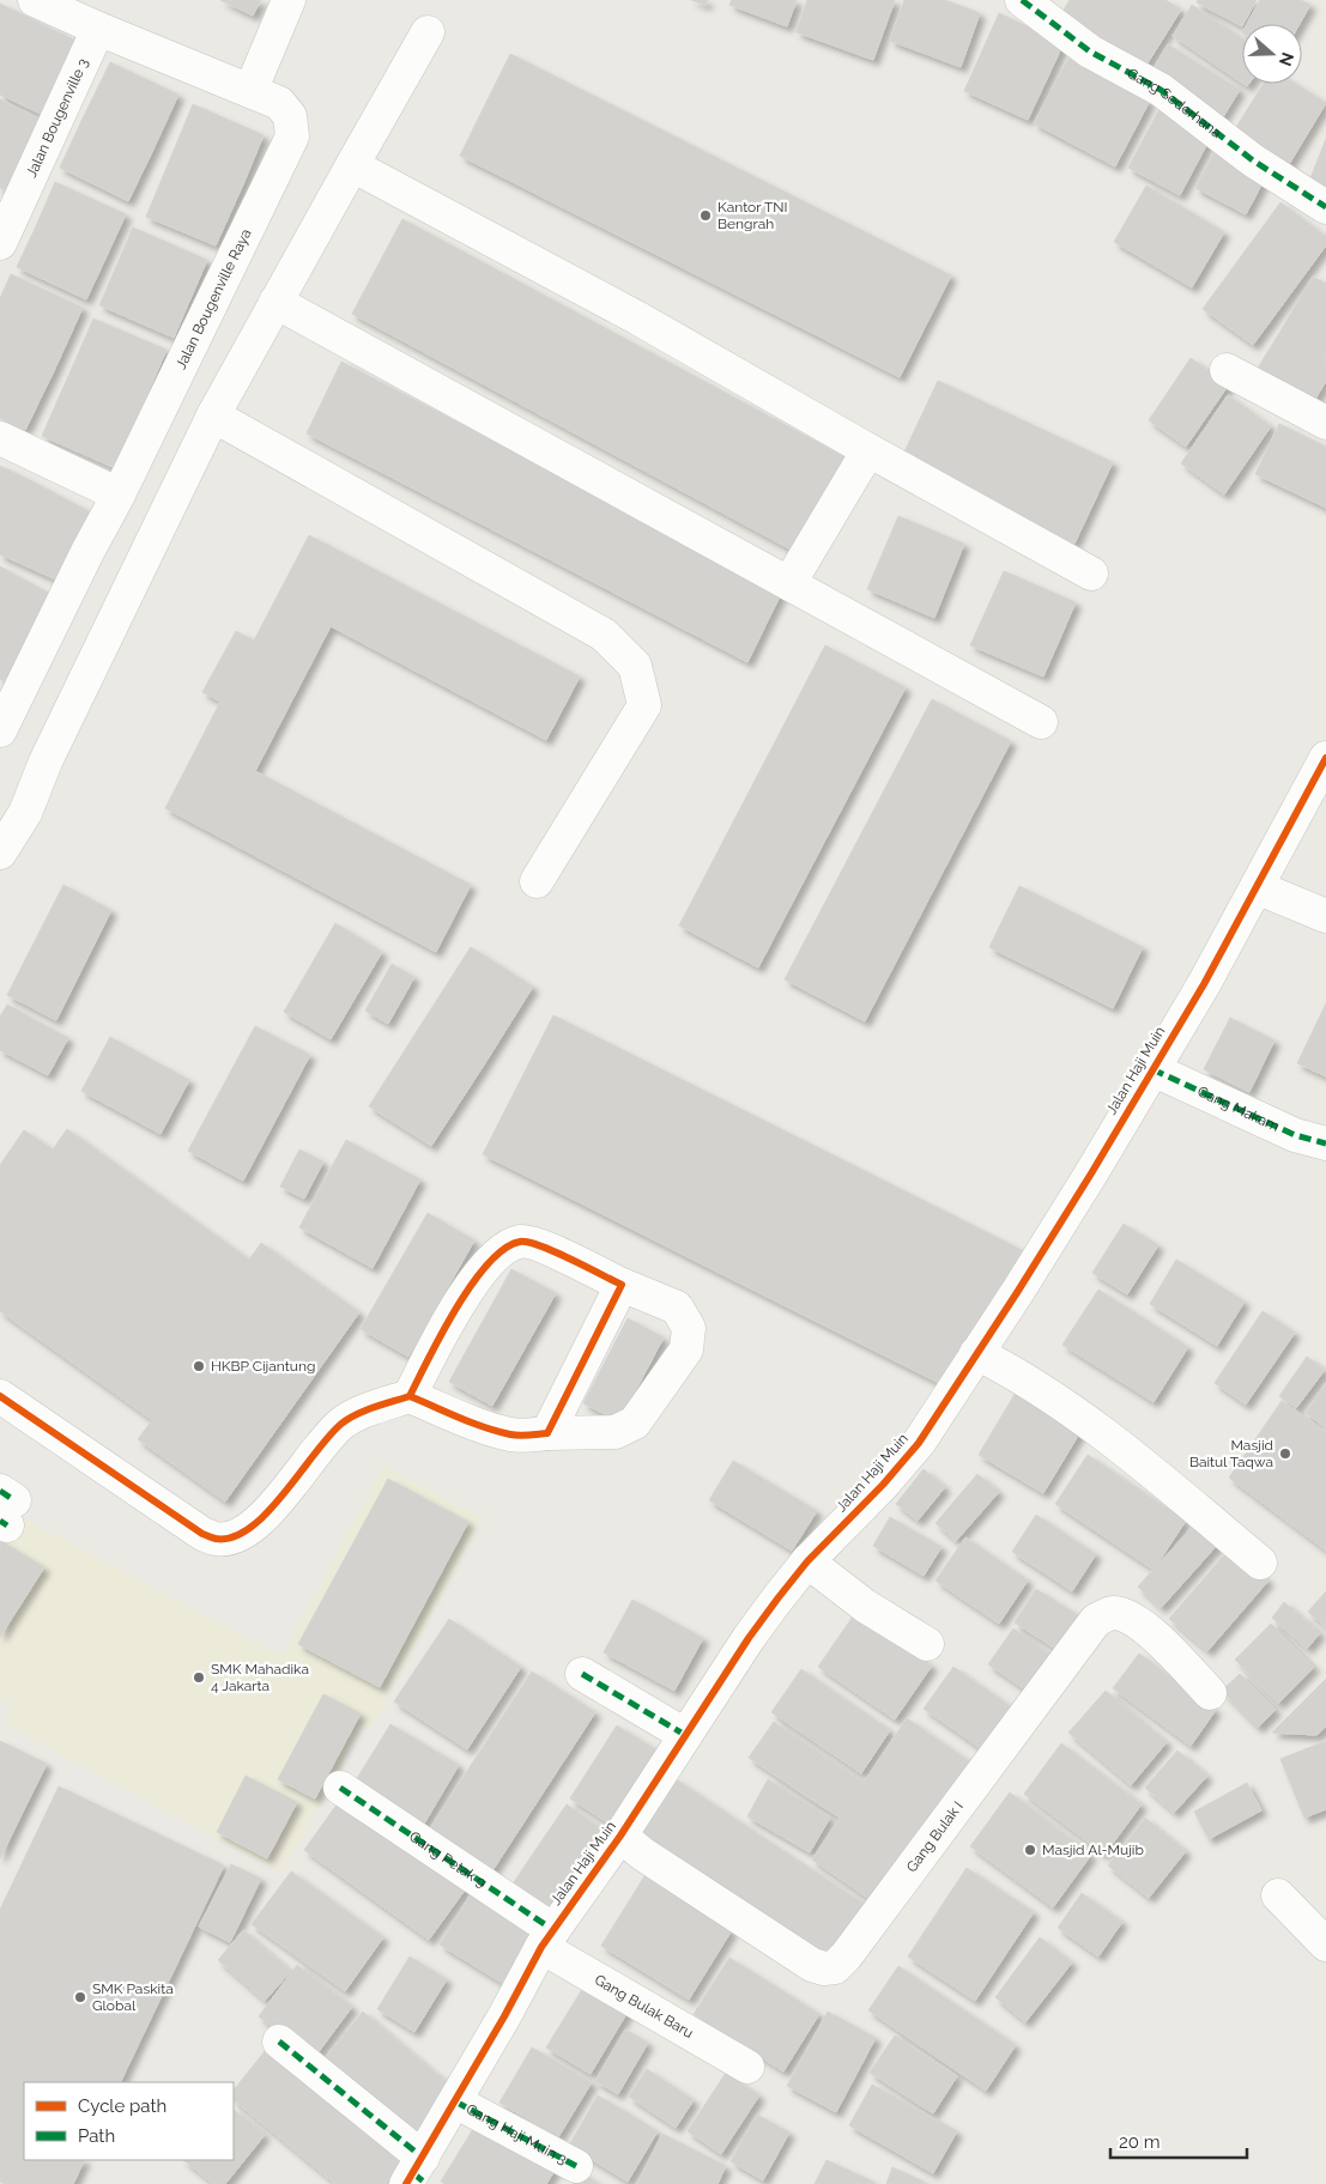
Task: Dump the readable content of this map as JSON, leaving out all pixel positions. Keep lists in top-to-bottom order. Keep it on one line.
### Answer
{"streets":{"street":["Gang Sederhana","Jalan Bougenville 3","Jalan Bougenville Raya","Jalan Haji Muin","Gang Makam","Gang Bulak I","Gang Petak 9","Gang Bulak Baru","Gang Haji Muin 3"]},"crossings":[["Jalan Bougenville 3","Jalan Bougenville Raya"],["Jalan Haji Muin","Gang Makam"],["Jalan Haji Muin","Gang Bulak I"],["Jalan Haji Muin","Gang Petak 9"],["Jalan Haji Muin","Gang Bulak Baru"],["Jalan Haji Muin","Gang Haji Muin 3"],["Gang Petak 9","Gang Bulak Baru"]],"places":["Kantor TNI Bengrah","HKBP Cijantung","Masjid Baitul Taqwa","SMK Mahadika 4 Jakarta","Masjid Al-Mujib","SMK Paskita Global"],"legend":["Cycle path","Path"],"scale_bar":"20 m","north":"right"}
